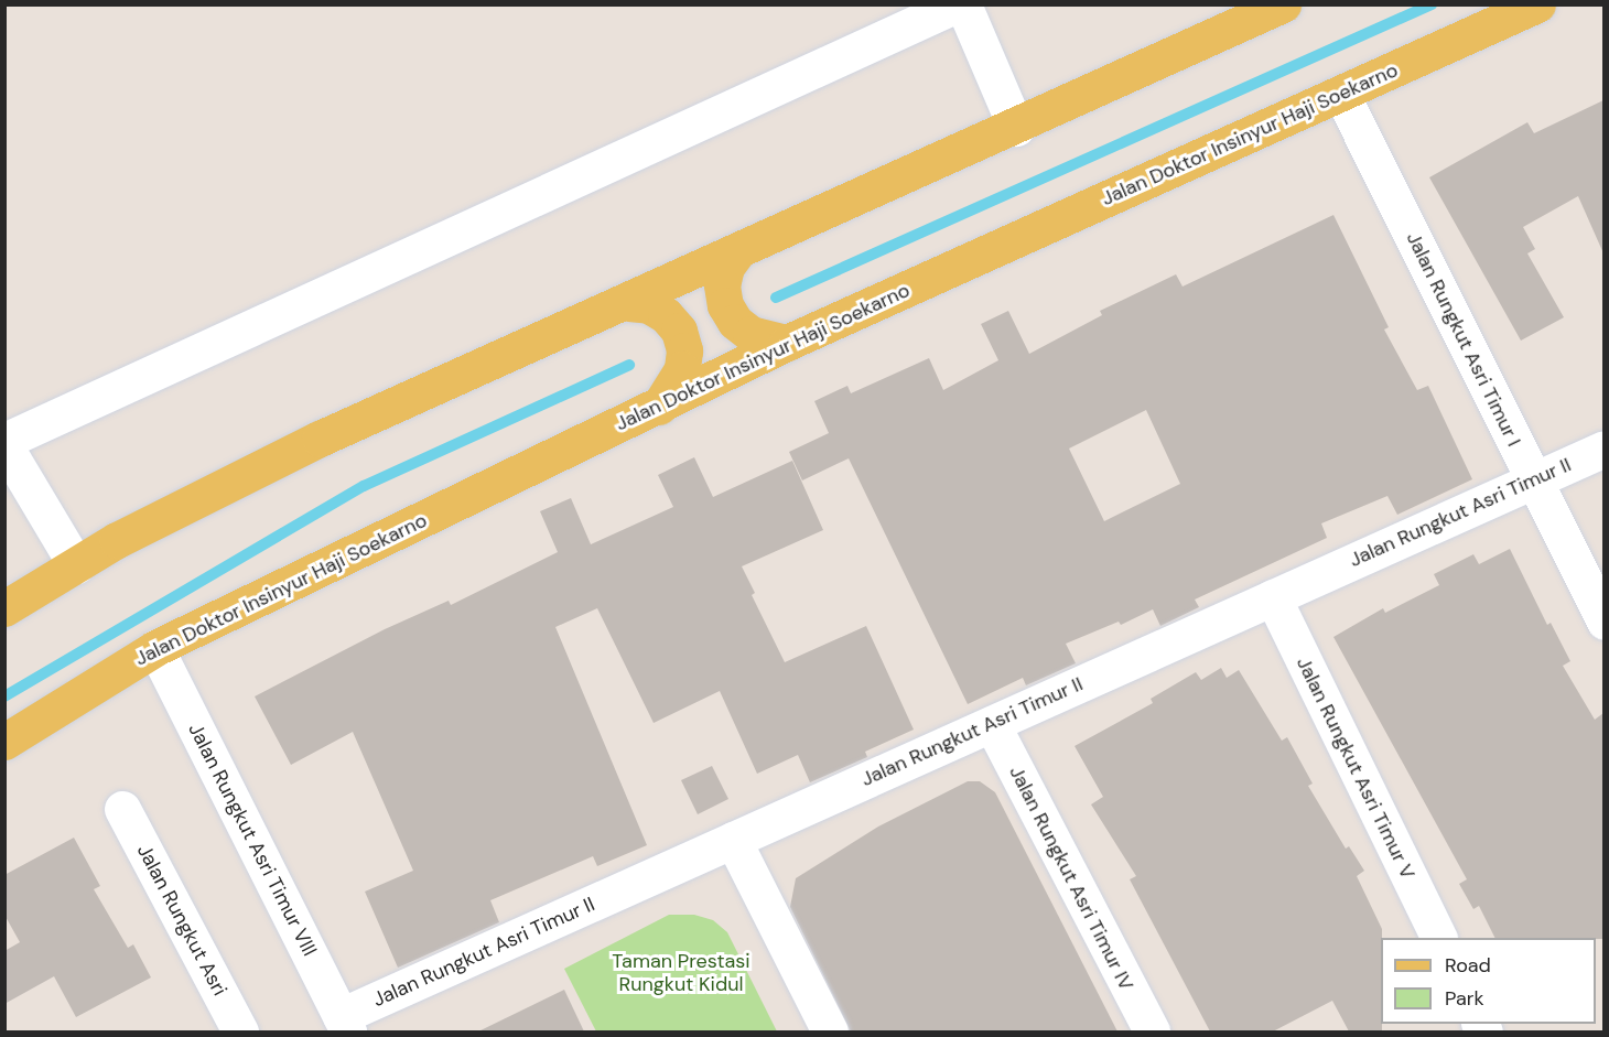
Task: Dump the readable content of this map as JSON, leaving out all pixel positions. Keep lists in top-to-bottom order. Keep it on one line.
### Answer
{"streets":{"main road":["Jalan Doktor Insinyur Haji Soekarno"],"street":["Jalan Rungkut Asri Timur I","Jalan Rungkut Asri Timur II","Jalan Rungkut Asri Timur V","Jalan Rungkut Asri Timur VIII","Jalan Rungkut Asri Timur IV","Jalan Rungkut Asri"]},"crossings":[["Jalan Doktor Insinyur Haji Soekarno","Jalan Rungkut Asri Timur I"],["Jalan Doktor Insinyur Haji Soekarno","Jalan Rungkut Asri Timur VIII"],["Jalan Rungkut Asri Timur I","Jalan Rungkut Asri Timur II"],["Jalan Rungkut Asri Timur II","Jalan Rungkut Asri Timur V"],["Jalan Rungkut Asri Timur II","Jalan Rungkut Asri Timur VIII"],["Jalan Rungkut Asri Timur II","Jalan Rungkut Asri Timur IV"]],"parks":["Taman Prestasi Rungkut Kidul"],"legend":["Road","Park"]}
